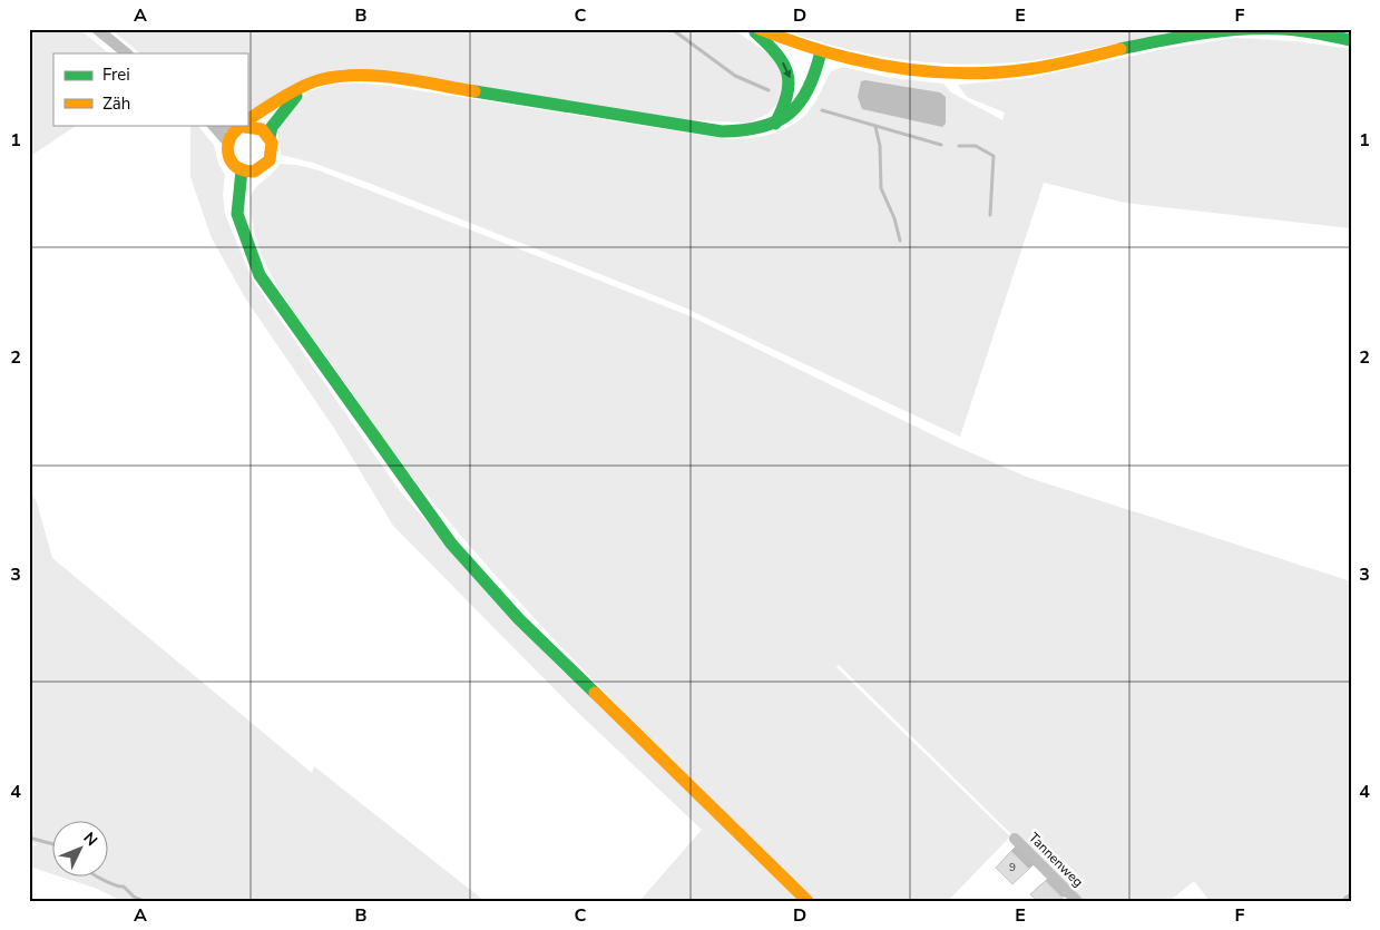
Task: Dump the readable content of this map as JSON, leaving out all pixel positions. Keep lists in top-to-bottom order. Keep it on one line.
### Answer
{"streets":{"street":["Tannenweg"]},"house_numbers":["9"],"legend":["Frei","Zäh"],"north":"top right","grid":{"columns":["A","B","C","D","E","F"],"rows":["1","2","3","4"]}}
